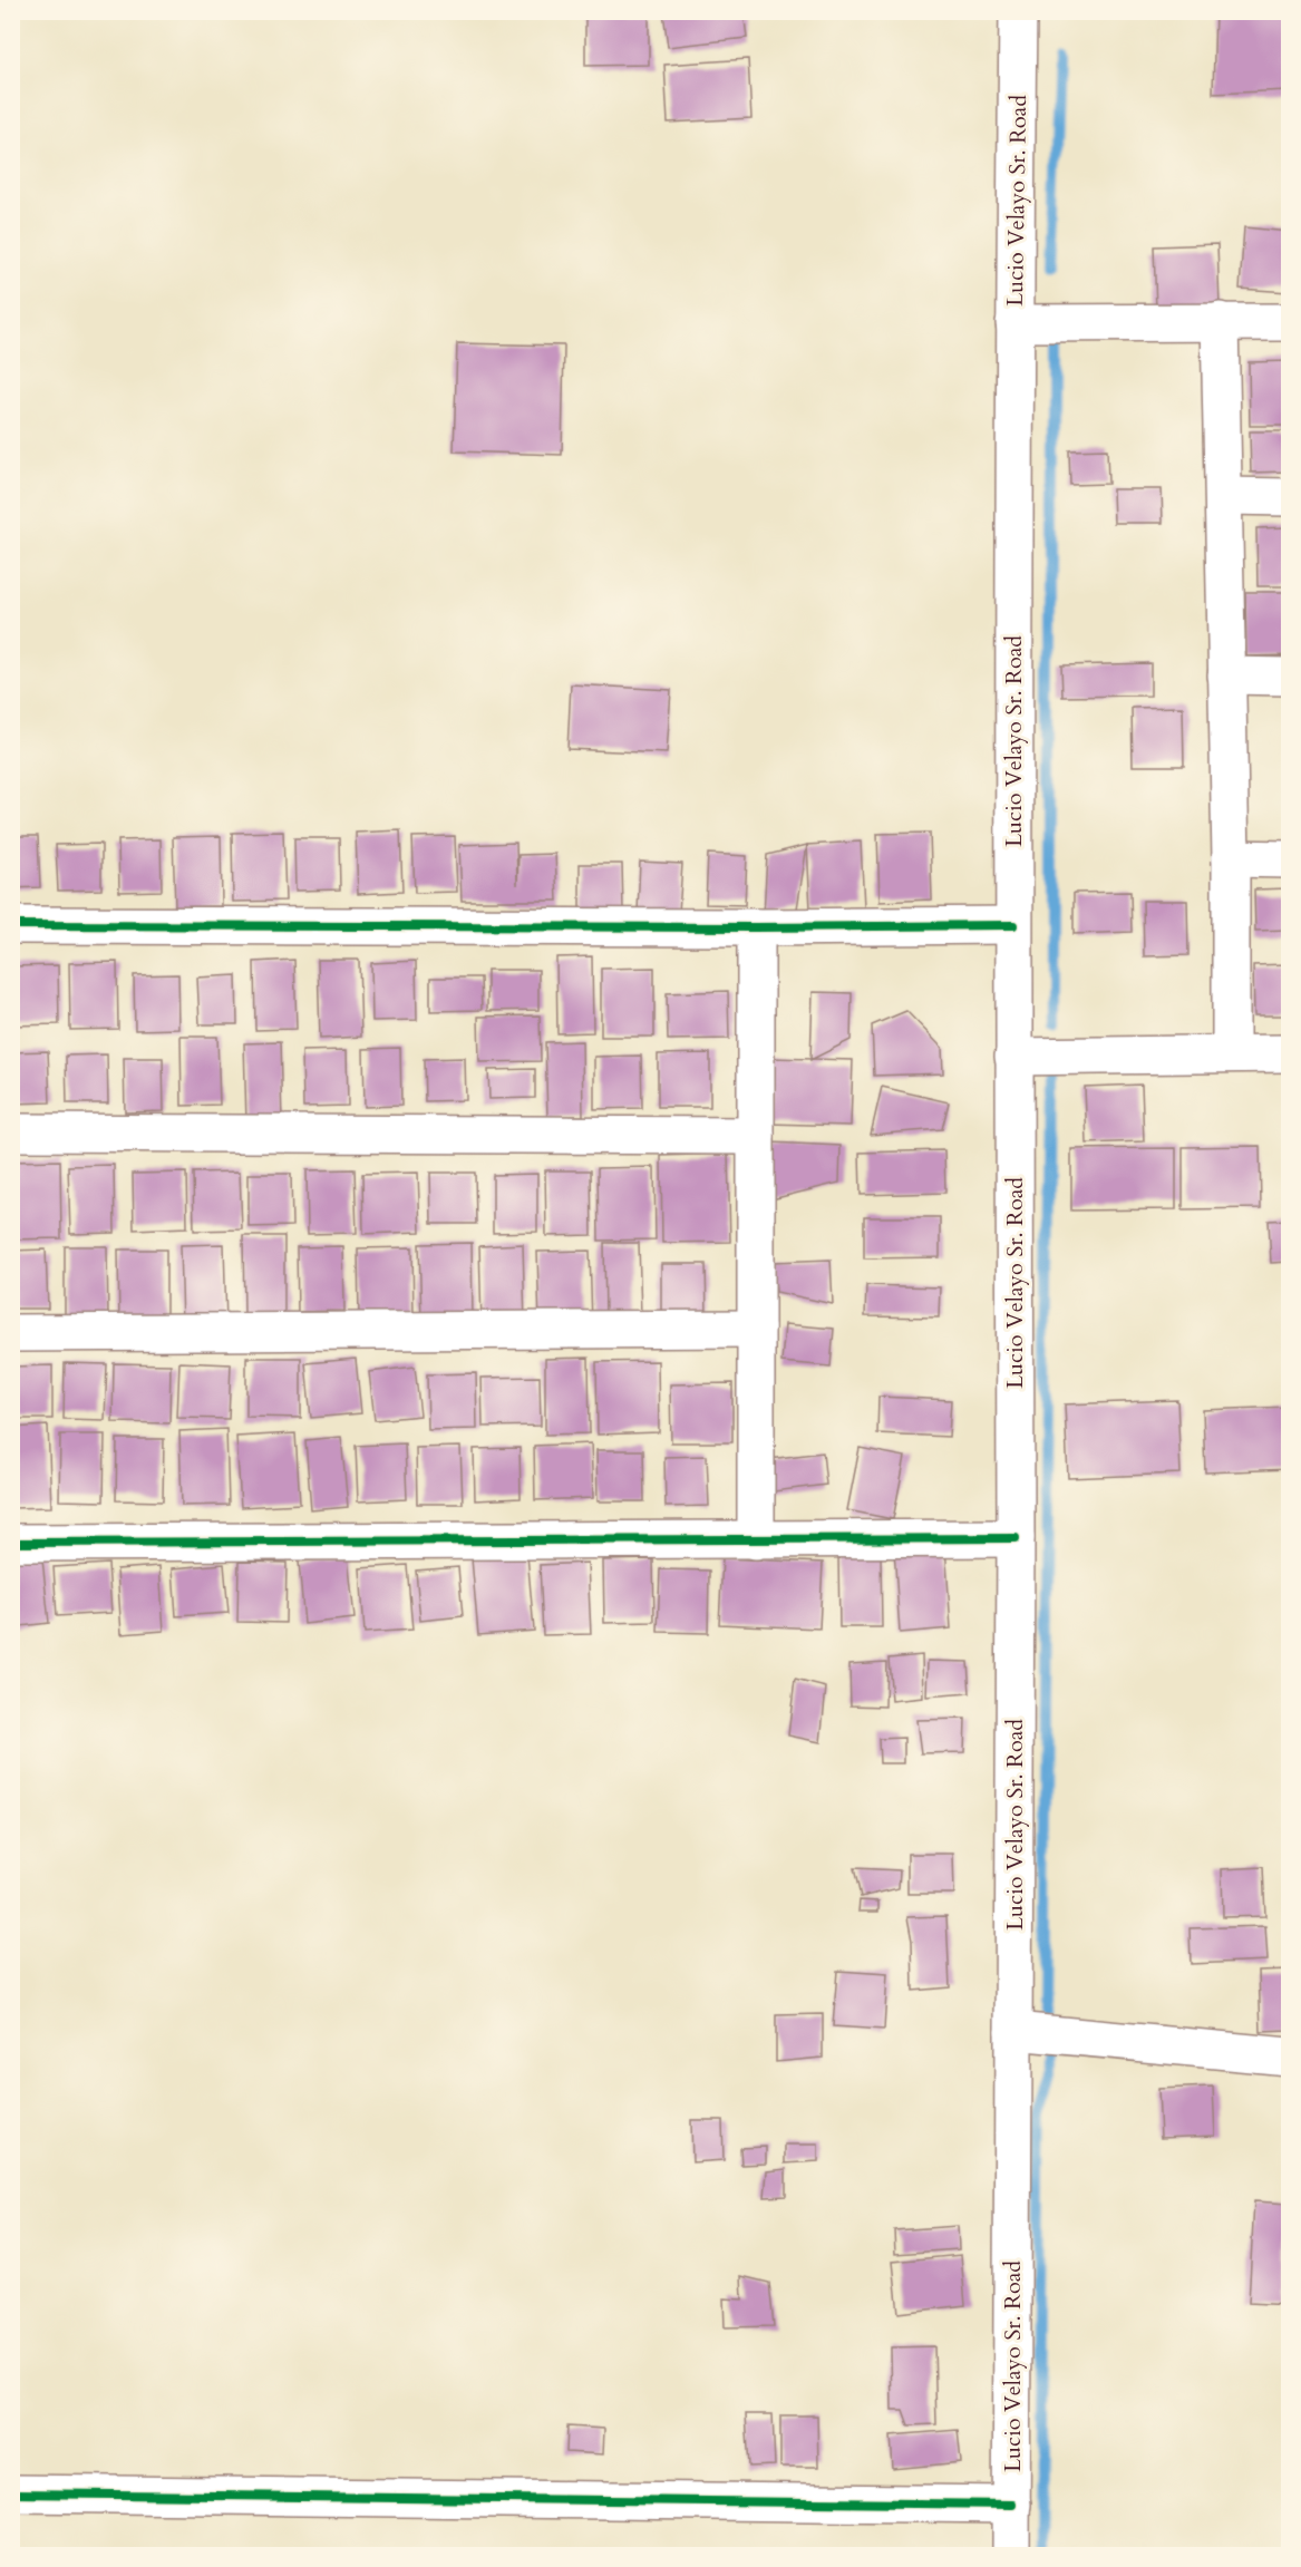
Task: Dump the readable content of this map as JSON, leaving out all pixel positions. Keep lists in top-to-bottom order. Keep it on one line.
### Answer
{"streets":{"street":["Lucio Velayo Sr. Road"]}}
